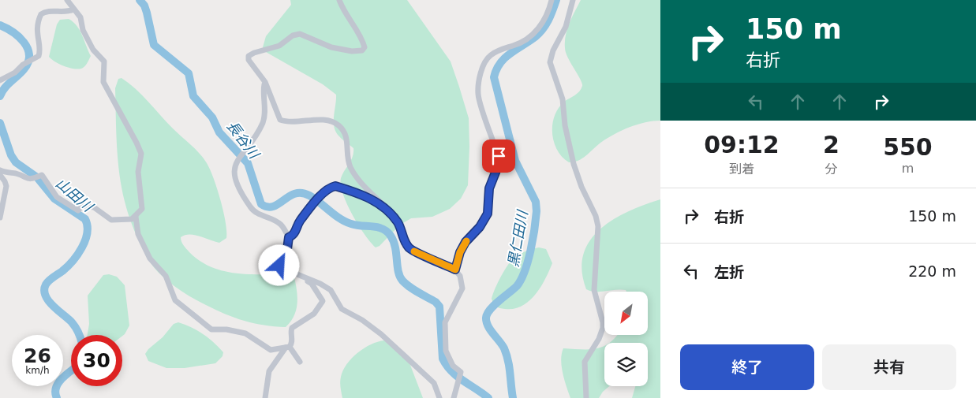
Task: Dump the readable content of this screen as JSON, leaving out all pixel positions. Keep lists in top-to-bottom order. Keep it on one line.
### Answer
{"water":["長谷川","山田川","黒仁田川"],"north":"bottom left","page":{"turn":["150 m","右折"],"eta":["09:12","到着","2","分","550","m"],"list":[{"name":"右折","value":"150 m"},{"name":"左折","value":"220 m"}],"speed":"26 km/h","limit":"30","buttons":["終了","共有"]}}
